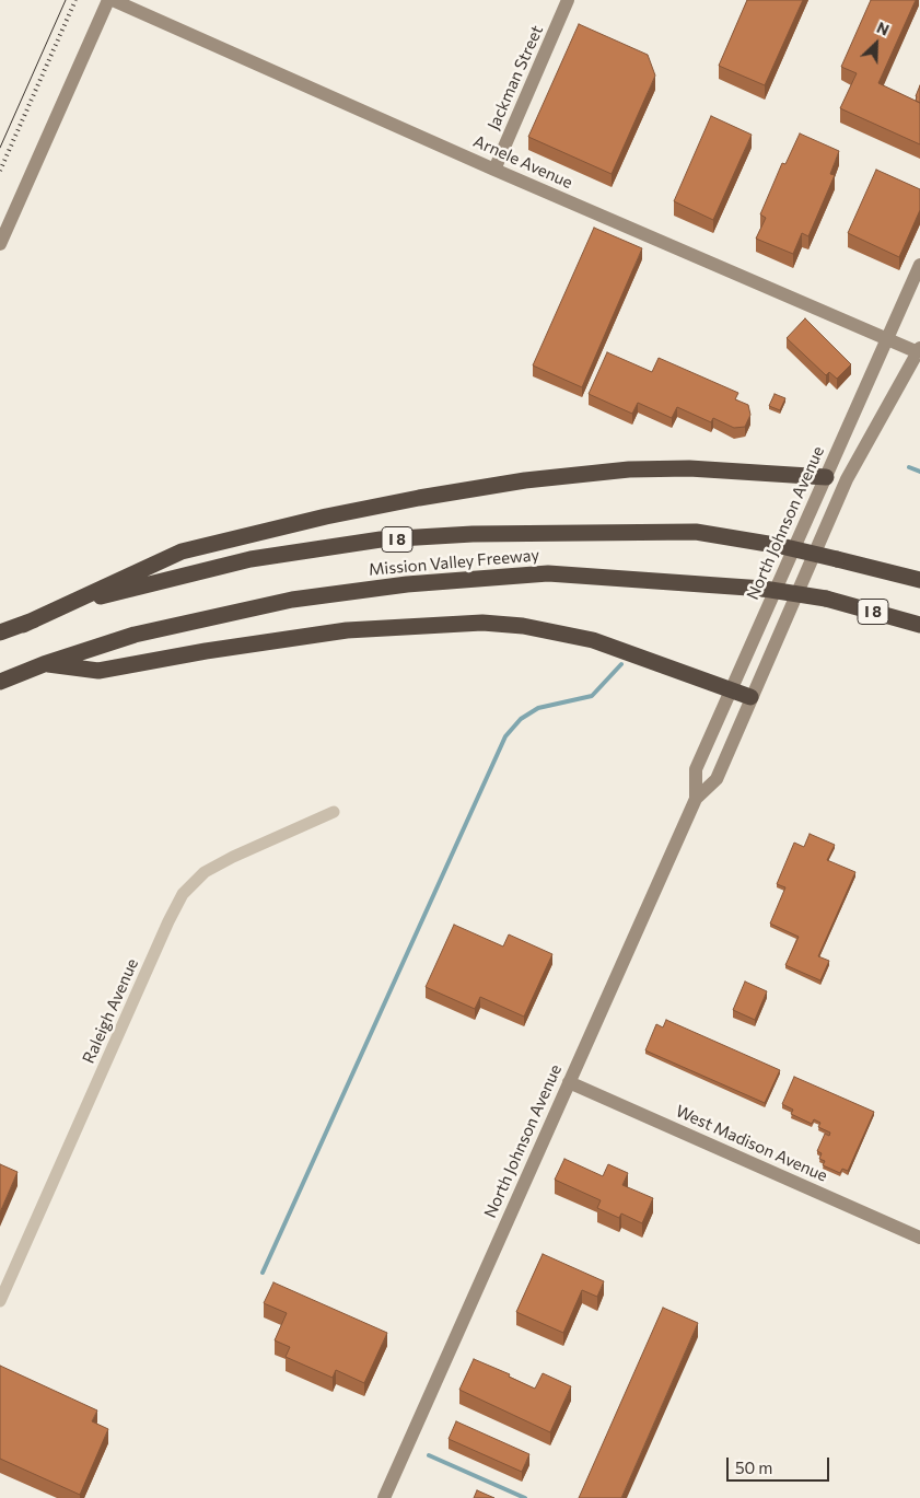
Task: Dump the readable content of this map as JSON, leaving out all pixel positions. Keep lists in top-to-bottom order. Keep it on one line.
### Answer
{"streets":{"highway":["I 8","Mission Valley Freeway"],"main road":["Jackman Street","Arnele Avenue","North Johnson Avenue","West Madison Avenue"],"street":["Raleigh Avenue"]},"crossings":[["Jackman Street","Arnele Avenue"],["Arnele Avenue","North Johnson Avenue"],["North Johnson Avenue","West Madison Avenue"]],"scale_bar":"50 m","north":"top right"}
